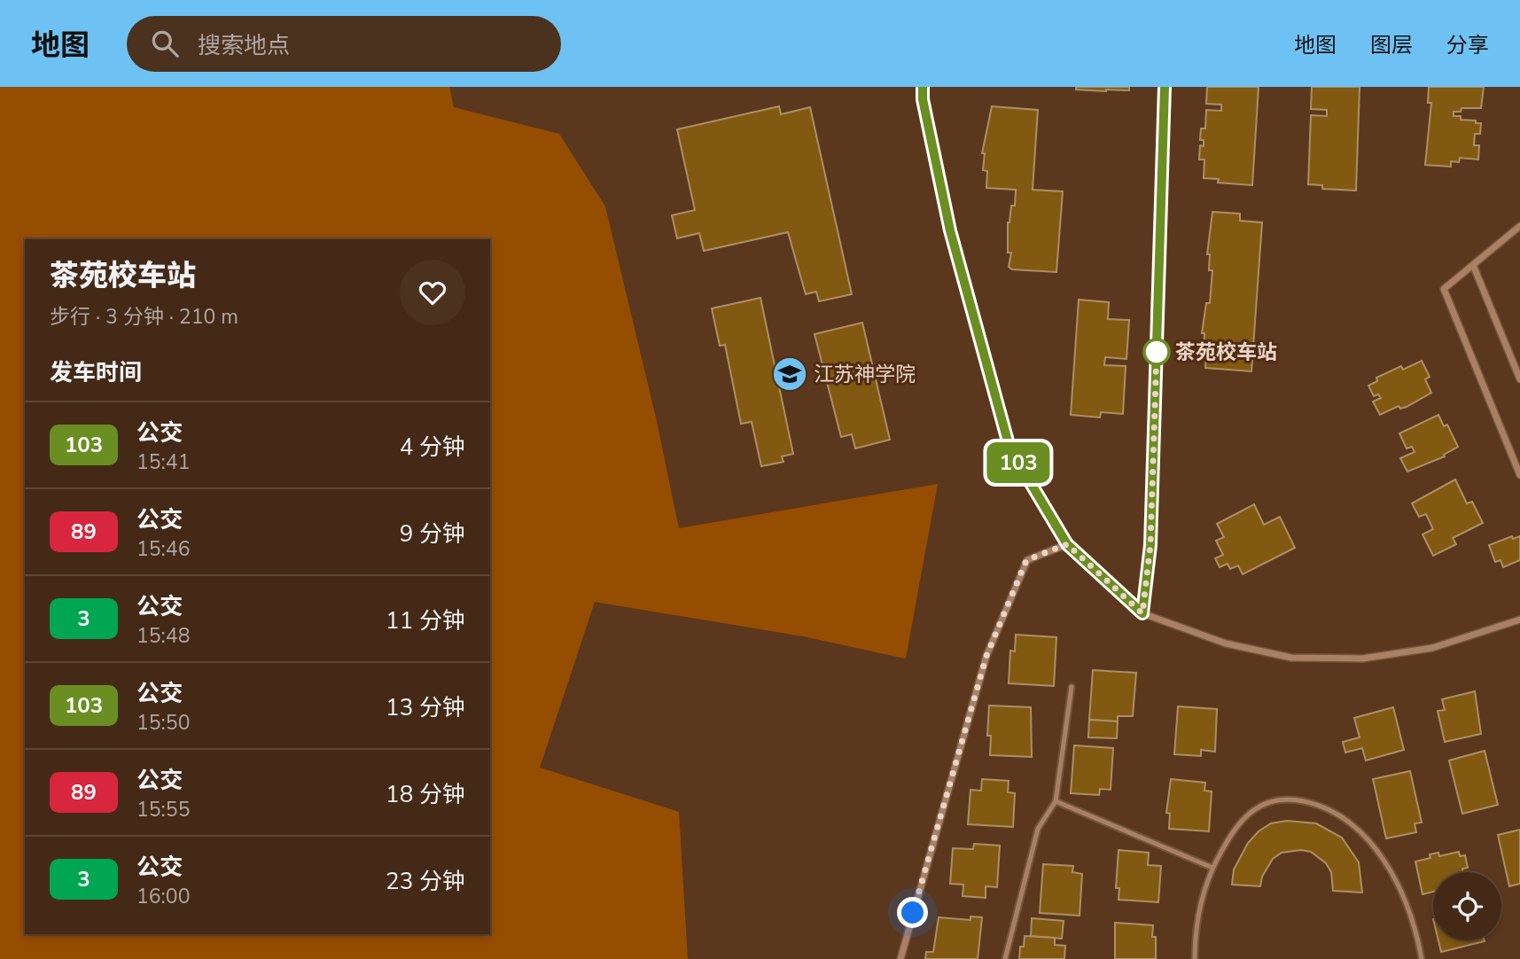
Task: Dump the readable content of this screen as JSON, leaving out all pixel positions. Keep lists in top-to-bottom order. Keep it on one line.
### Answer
{"places":{"other":["茶苑校车站"],"school or university":["江苏神学院"]},"lines":["bus line 103"],"page":{"header":"地图","search":"搜索地点","nav":["地图","图层","分享"],"on_map":"103","heading":[["茶苑校车站","步行 · 3 分钟 · 210 m"],"发车时间"],"list":[{"mark":"103","name":"公交","note":"15:41","value":"4 分钟"},{"mark":"89","name":"公交","note":"15:46","value":"9 分钟"},{"mark":"3","name":"公交","note":"15:48","value":"11 分钟"},{"mark":"103","name":"公交","note":"15:50","value":"13 分钟"},{"mark":"89","name":"公交","note":"15:55","value":"18 分钟"},{"mark":"3","name":"公交","note":"16:00","value":"23 分钟"}]}}
